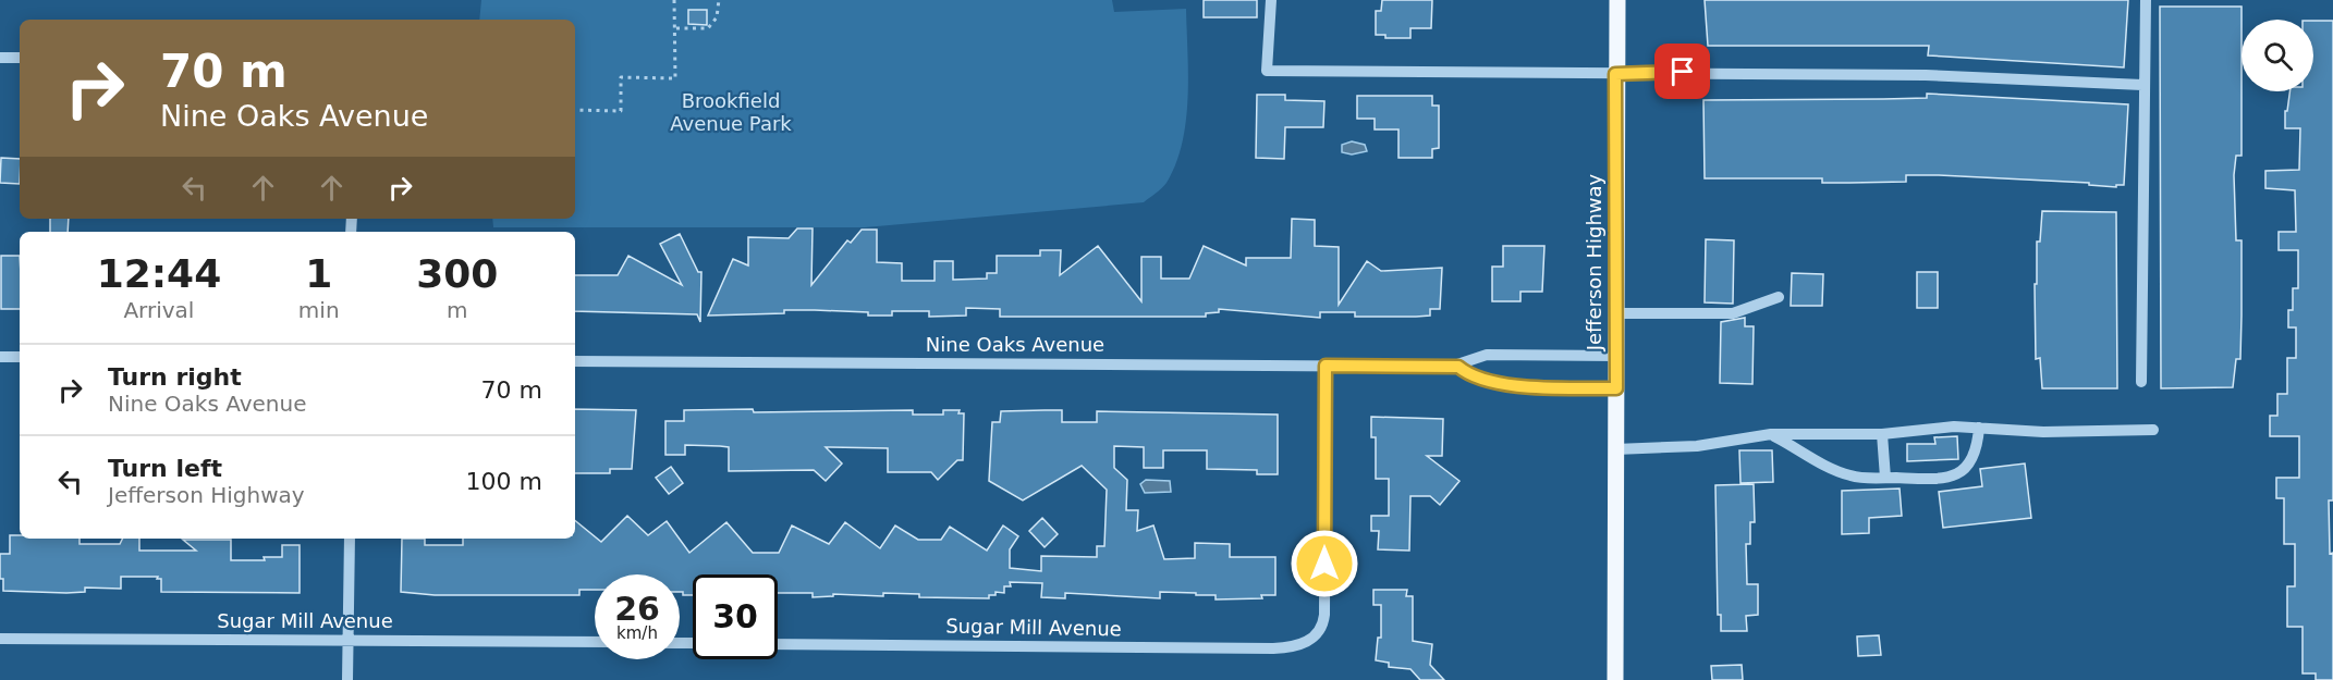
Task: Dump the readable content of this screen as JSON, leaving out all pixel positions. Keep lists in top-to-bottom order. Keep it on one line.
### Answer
{"streets":{"main road":["Jefferson Highway"],"street":["Nine Oaks Avenue","Sugar Mill Avenue"]},"crossings":[["Jefferson Highway","Nine Oaks Avenue"],["Nine Oaks Avenue","Sugar Mill Avenue"]],"parks":["Brookfield Avenue Park"],"page":{"turn":["70 m","Nine Oaks Avenue"],"eta":["12:44","Arrival","1","min","300","m"],"list":[{"name":"Turn right","note":"Nine Oaks Avenue","value":"70 m"},{"name":"Turn left","note":"Jefferson Highway","value":"100 m"}],"speed":"26 km/h","limit":"30"}}
